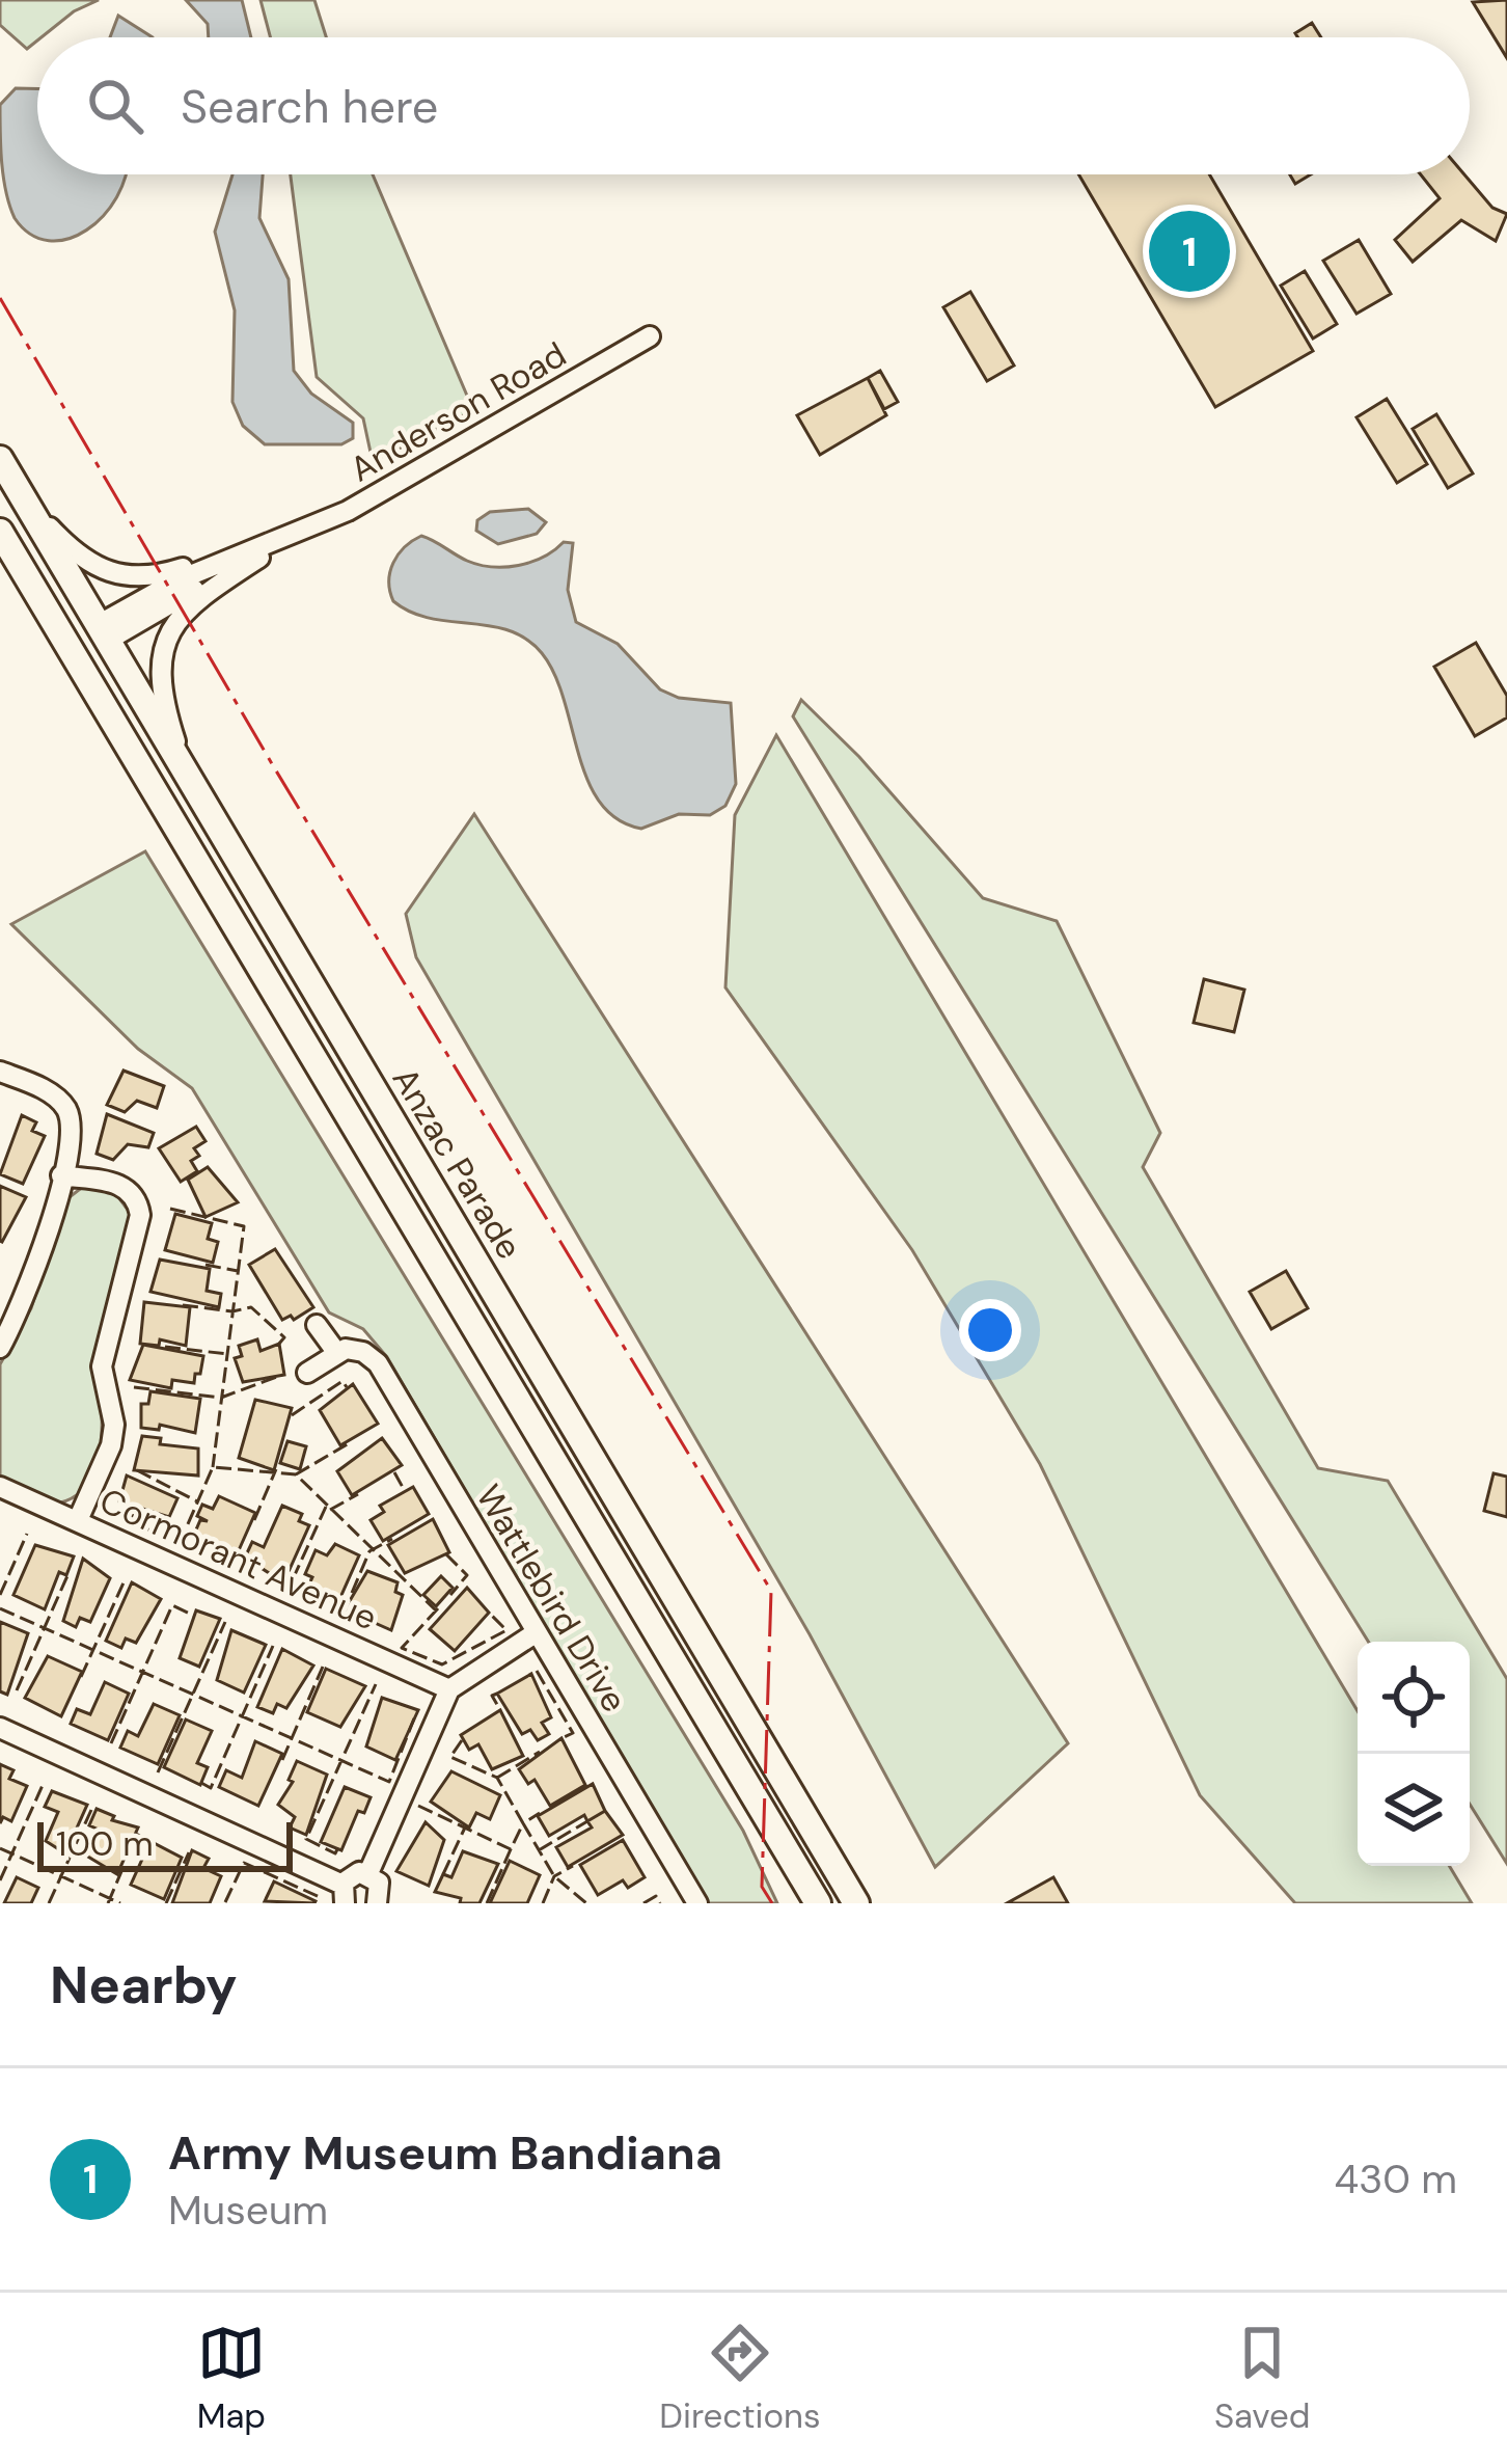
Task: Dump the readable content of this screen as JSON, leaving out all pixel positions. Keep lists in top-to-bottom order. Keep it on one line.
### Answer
{"streets":{"main road":["Anzac Parade"],"street":["Anderson Road","Cormorant Avenue","Wattlebird Drive"]},"crossings":[["Anderson Road","Anzac Parade"]],"scale_bar":"100 m","page":{"search":"Search here","pins":"1","scale":"100 m","heading":"Nearby","list":[{"mark":"1","name":"Army Museum Bandiana","note":"Museum","value":"430 m"}],"nav":["Map","Directions","Saved"]}}
